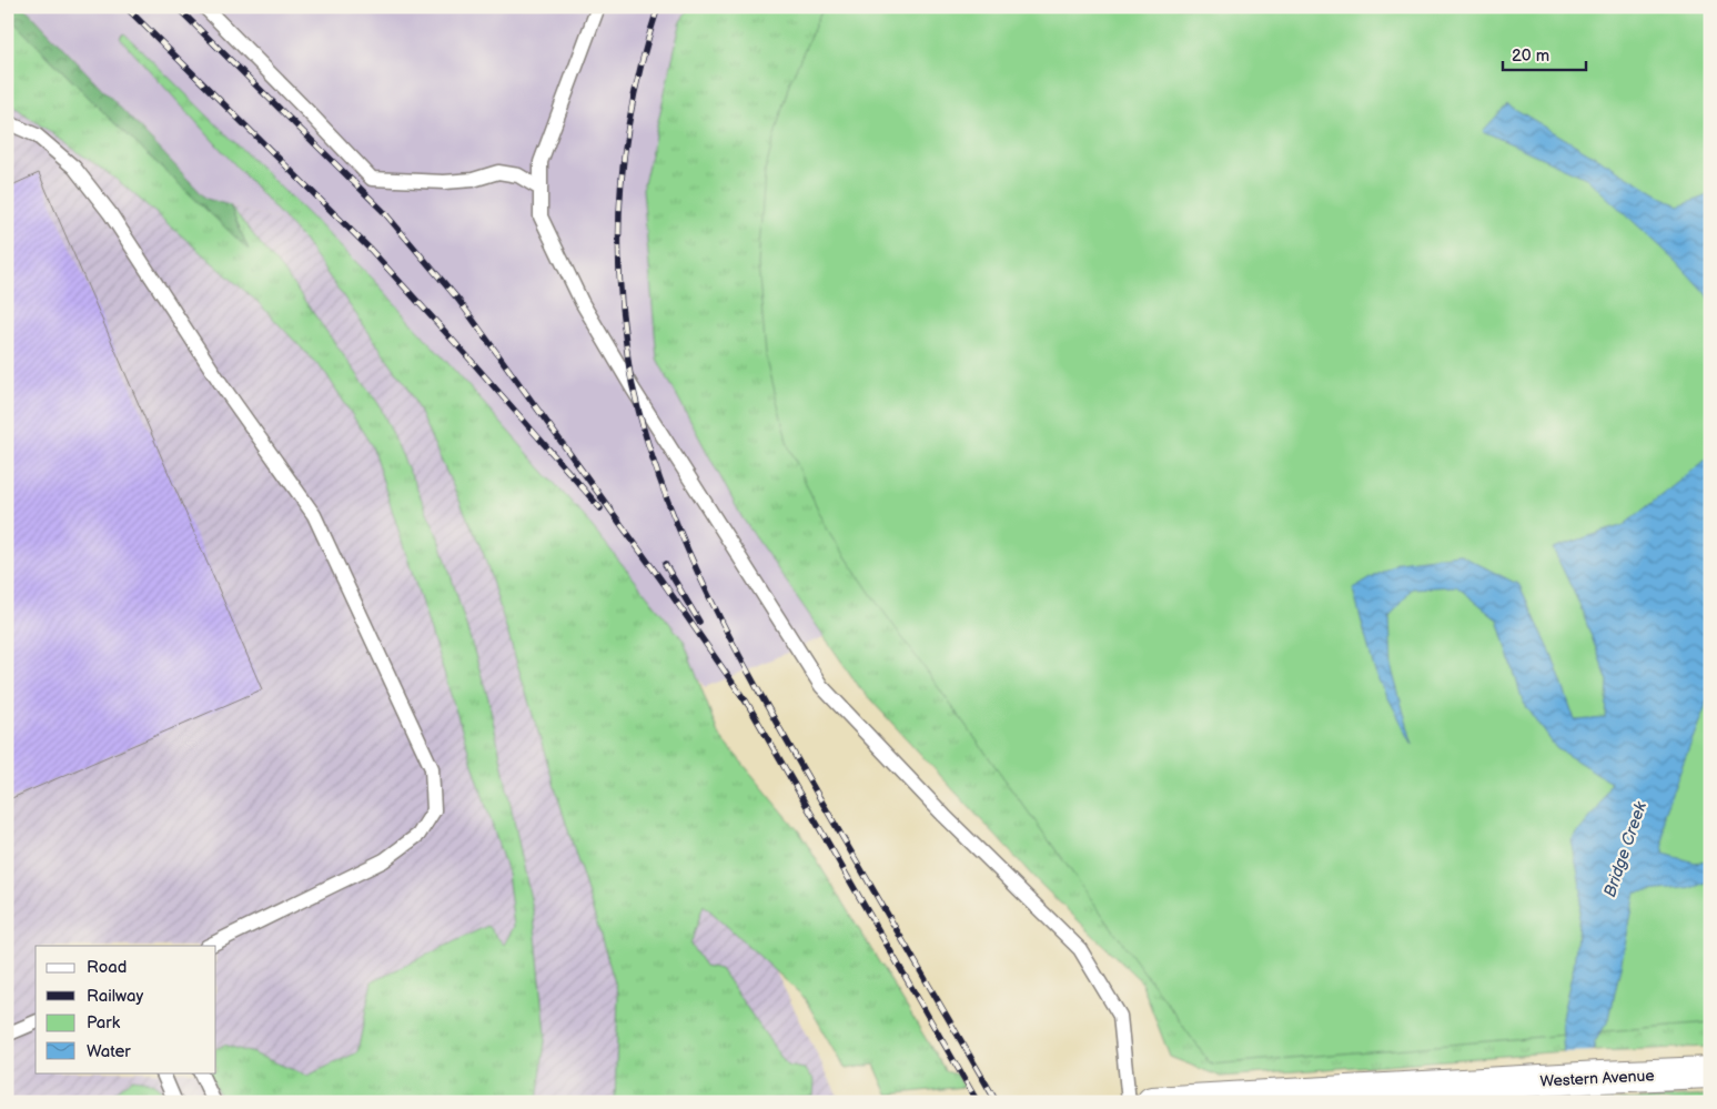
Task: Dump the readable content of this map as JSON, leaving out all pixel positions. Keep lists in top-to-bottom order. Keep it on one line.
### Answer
{"streets":{"street":["Western Avenue"]},"water":["Bridge Creek"],"legend":["Road","Railway","Park","Water"],"scale_bar":"20 m"}
